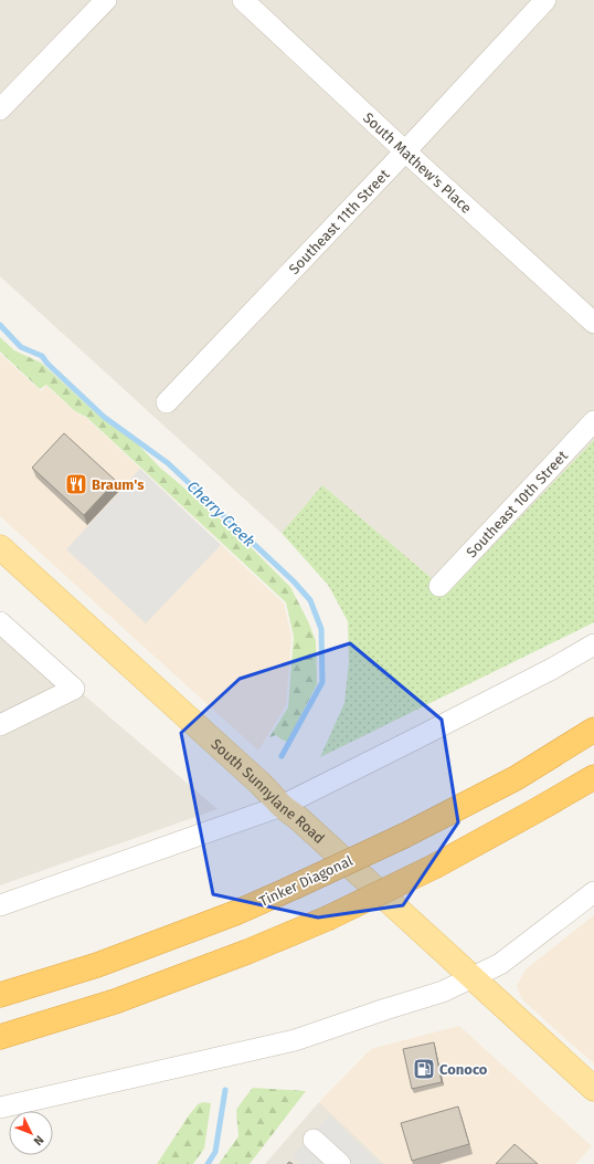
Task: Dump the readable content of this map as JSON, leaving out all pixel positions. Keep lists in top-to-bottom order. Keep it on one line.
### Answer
{"streets":{"highway":["Tinker Diagonal"],"main road":["South Sunnylane Road"],"street":["South Mathew's Place","Southeast 11th Street","Southeast 10th Street"]},"crossings":[["South Mathew's Place","Southeast 11th Street"]],"water":["Cherry Creek"],"places":{"restaurant":["Braum's"],"fuel station":["Conoco"]},"north":"bottom right"}
